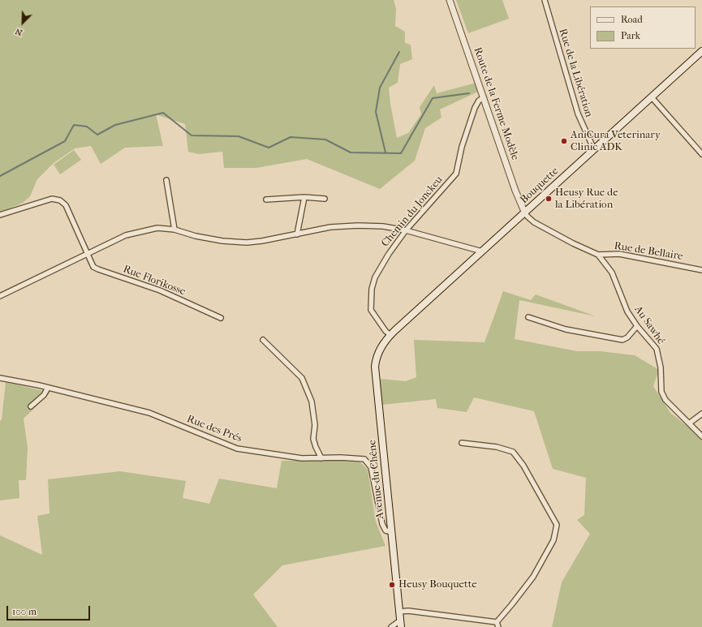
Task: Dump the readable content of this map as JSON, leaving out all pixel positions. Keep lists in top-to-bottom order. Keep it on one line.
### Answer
{"streets":{"main road":["Bouquette","Avenue du Chêne"],"street":["Rue de la Libération","Route de la Ferme Modèle","Chemin du Jonckeu","Rue de Bellaire","Rue Florikosse","Au Sawhé","Rue des Prés"]},"crossings":[["Rue de la Libération","Bouquette"],["Route de la Ferme Modèle","Bouquette"],["Route de la Ferme Modèle","Chemin du Jonckeu"],["Route de la Ferme Modèle","Rue de Bellaire"],["Bouquette","Chemin du Jonckeu"],["Bouquette","Rue de Bellaire"],["Bouquette","Avenue du Chêne"],["Chemin du Jonckeu","Avenue du Chêne"],["Rue de Bellaire","Au Sawhé"],["Rue des Prés","Avenue du Chêne"]],"places":["AniCura Veterinary Clinic ADK","Heusy Rue de la Libération","Heusy Bouquette"],"legend":["Road","Park"],"scale_bar":"100 m","north":"bottom left"}
